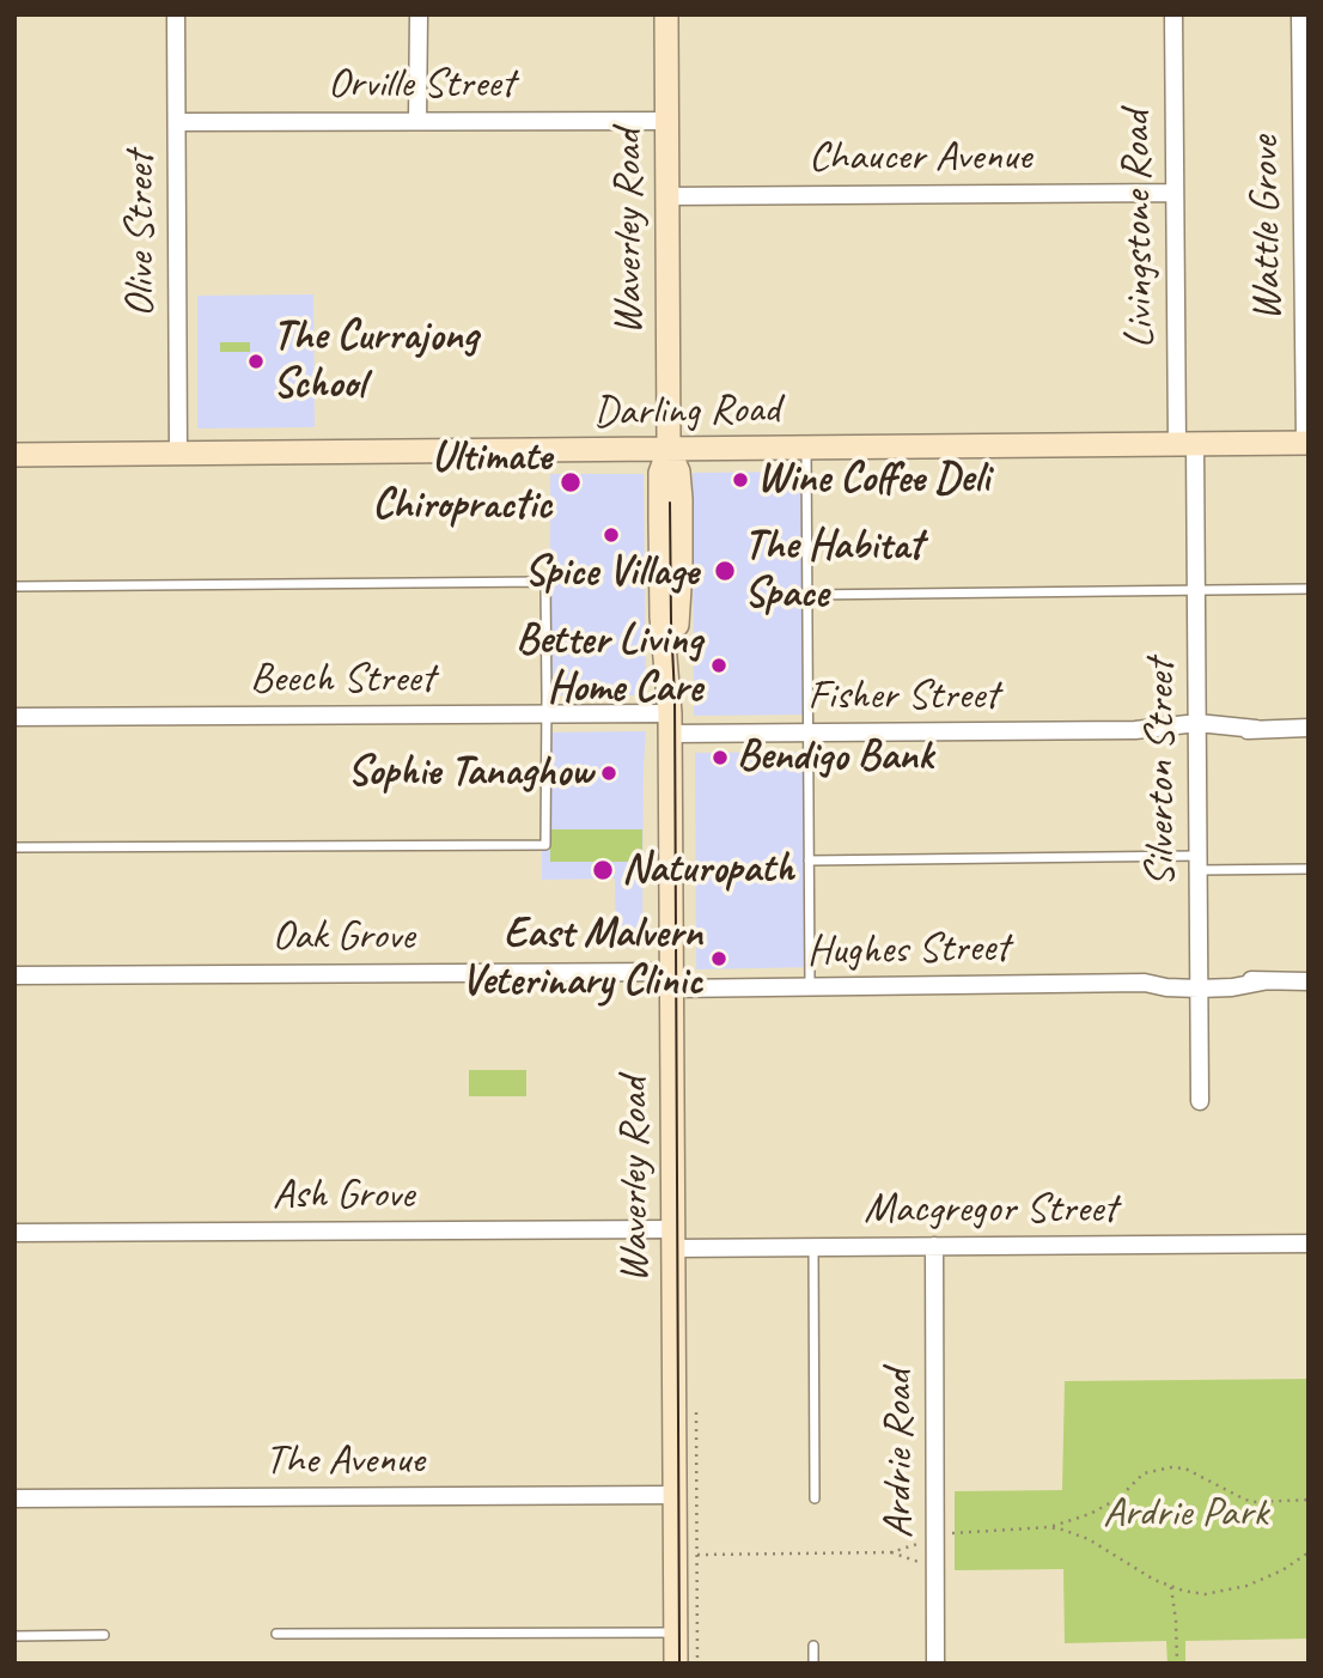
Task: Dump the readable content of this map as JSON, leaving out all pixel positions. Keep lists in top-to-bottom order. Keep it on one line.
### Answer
{"streets":{"main road":["Waverley Road","Darling Road"],"street":["Orville Street","Chaucer Avenue","Wattle Grove","Livingstone Road","Olive Street","Beech Street","Fisher Street","Silverton Street","Oak Grove","Hughes Street","Ash Grove","Macgregor Street","Ardrie Road","The Avenue"]},"crossings":[["Orville Street","Waverley Road"],["Orville Street","Olive Street"],["Chaucer Avenue","Livingstone Road"],["Chaucer Avenue","Waverley Road"],["Wattle Grove","Darling Road"],["Livingstone Road","Darling Road"],["Livingstone Road","Silverton Street"],["Waverley Road","Darling Road"],["Waverley Road","Beech Street"],["Waverley Road","Fisher Street"],["Waverley Road","Oak Grove"],["Waverley Road","Hughes Street"],["Waverley Road","Ash Grove"],["Waverley Road","Macgregor Street"],["Waverley Road","The Avenue"],["Olive Street","Darling Road"],["Darling Road","Silverton Street"],["Beech Street","Fisher Street"],["Fisher Street","Silverton Street"],["Silverton Street","Hughes Street"],["Oak Grove","Hughes Street"],["Ash Grove","Macgregor Street"],["Macgregor Street","Ardrie Road"]],"parks":["Ardrie Park"],"places":["The Currajong School","Wine Coffee Deli","Ultimate Chiropractic","Spice Village","The Habitat Space","Better Living Home Care","Bendigo Bank","Sophie Tanaghow","Naturopath","East Malvern Veterinary Clinic"]}
